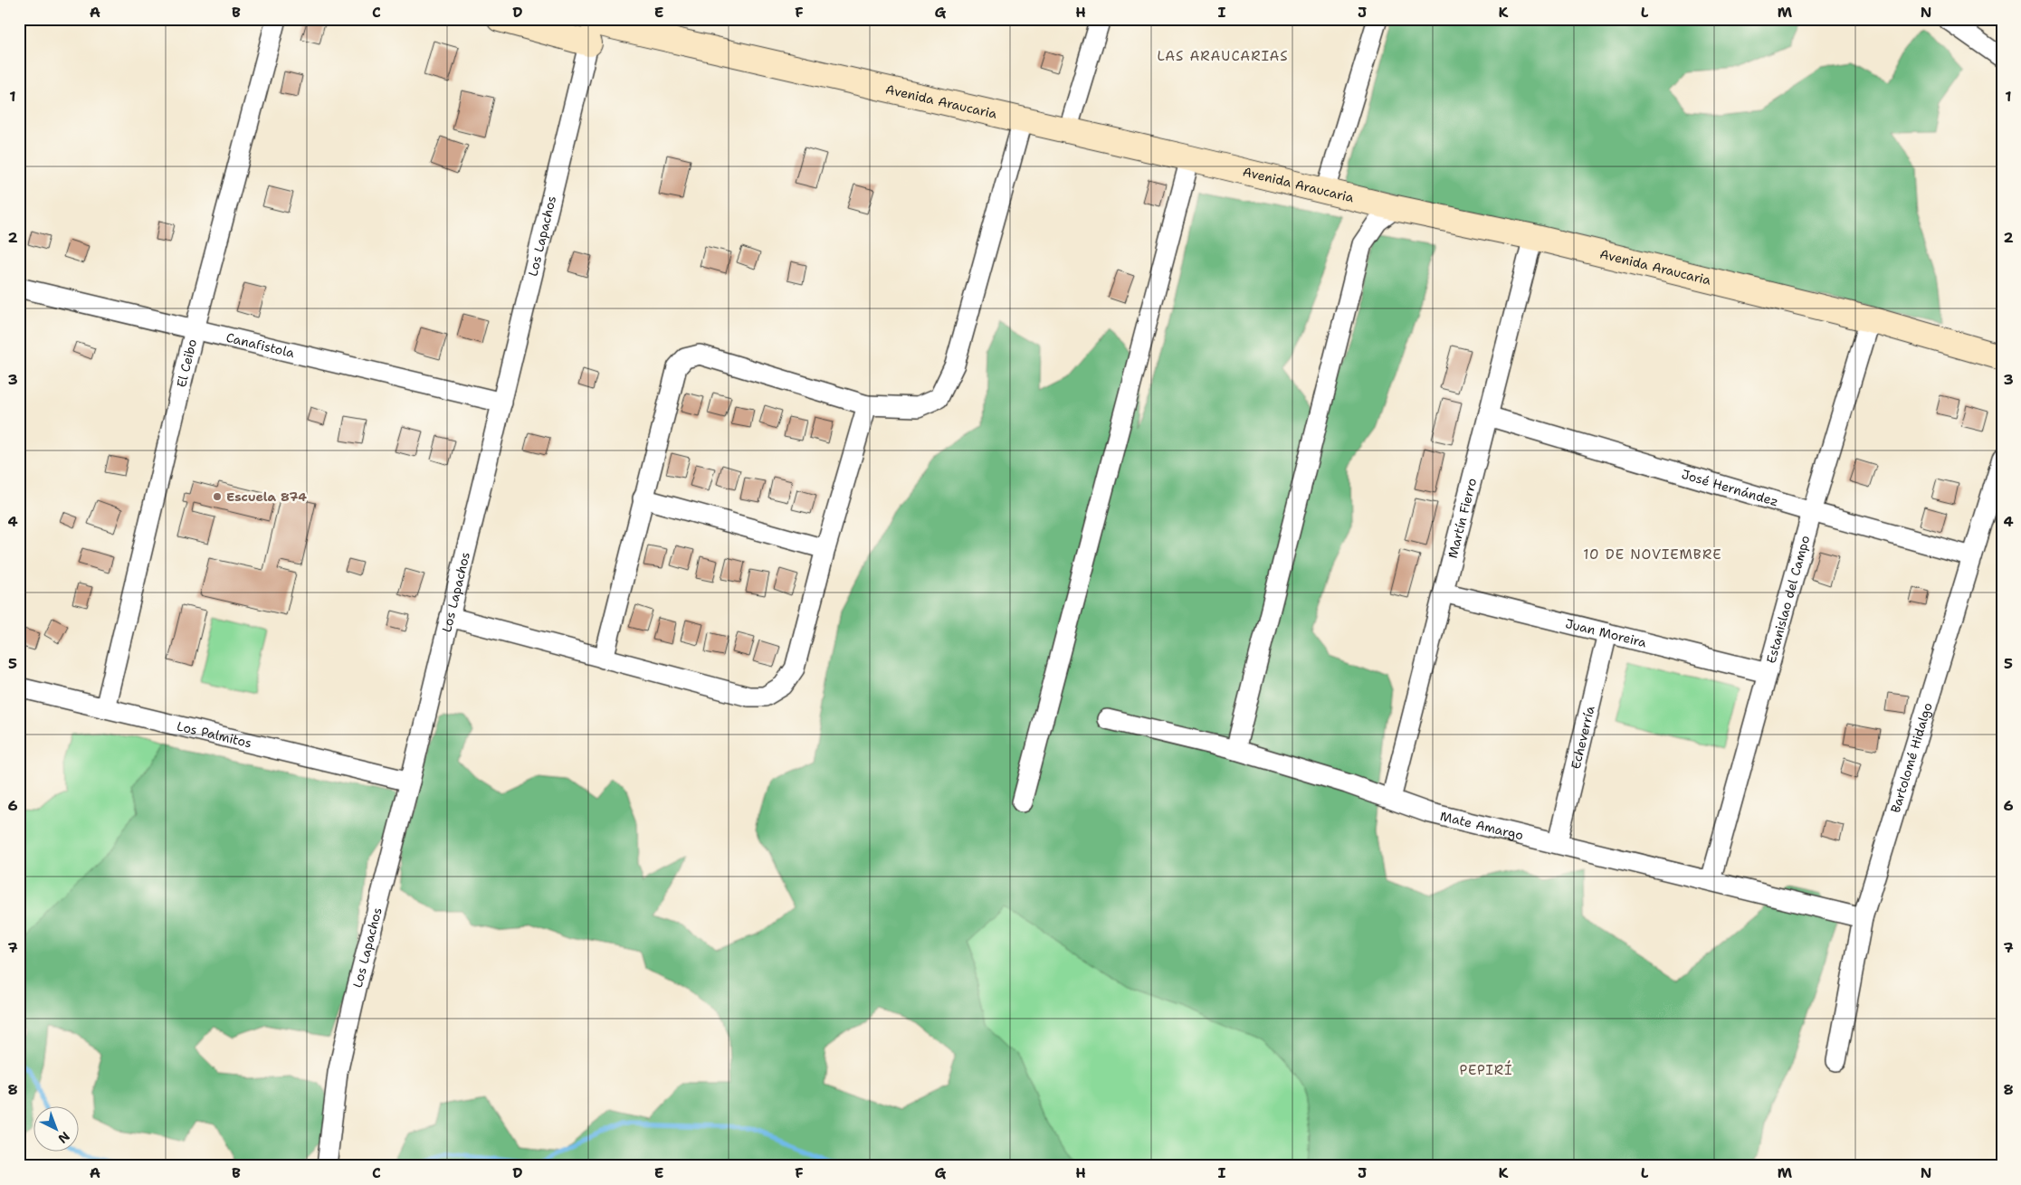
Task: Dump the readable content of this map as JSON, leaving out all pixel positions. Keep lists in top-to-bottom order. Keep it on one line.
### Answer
{"streets":{"main road":["Avenida Araucaria"],"street":["Los Lapachos","Canafistola","El Ceibo","José Hernández","Martín Fierro","Estanislao del Campo","Juan Moreira","Los Palmitos","Echeverría","Bartolomé Hidalgo","Mate Amargo"]},"crossings":[["Avenida Araucaria","Los Lapachos"],["Avenida Araucaria","Martín Fierro"],["Avenida Araucaria","Estanislao del Campo"],["Los Lapachos","Canafistola"],["Los Lapachos","Los Palmitos"],["Canafistola","El Ceibo"],["El Ceibo","Los Palmitos"],["José Hernández","Martín Fierro"],["José Hernández","Estanislao del Campo"],["José Hernández","Bartolomé Hidalgo"],["Martín Fierro","Juan Moreira"],["Martín Fierro","Mate Amargo"],["Estanislao del Campo","Juan Moreira"],["Estanislao del Campo","Mate Amargo"],["Juan Moreira","Echeverría"],["Echeverría","Mate Amargo"],["Bartolomé Hidalgo","Mate Amargo"]],"districts":["LAS ARAUCARIAS","10 DE NOVIEMBRE","PEPIRÍ"],"places":["Escuela 874"],"north":"bottom right","grid":{"columns":["A","B","C","D","E","F","G","H","I","J","K","L","M","N"],"rows":["1","2","3","4","5","6","7","8"]}}
